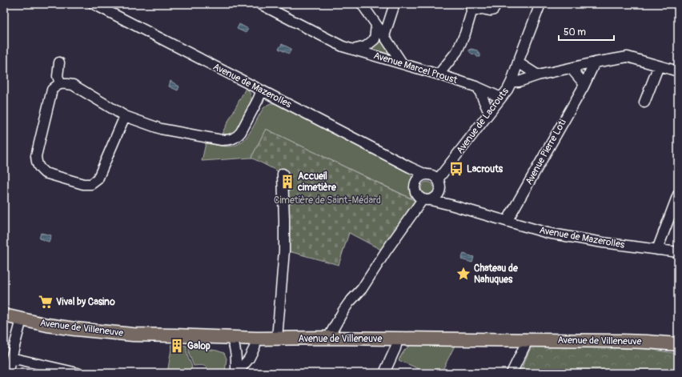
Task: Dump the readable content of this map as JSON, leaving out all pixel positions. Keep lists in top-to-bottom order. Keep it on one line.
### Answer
{"streets":{"main road":["Avenue de Villeneuve"],"street":["Avenue Marcel Proust","Avenue de Mazerolles","Avenue de Lacrouts","Avenue Pierre Loti"]},"crossings":[["Avenue Marcel Proust","Avenue de Lacrouts"],["Avenue de Mazerolles","Avenue de Lacrouts"],["Avenue de Mazerolles","Avenue Pierre Loti"]],"parks":["Cimetière de Saint-Médard"],"places":{"bus stop":["Lacrouts"],"building":["Accueil cimetière","Galop"],"place":["Chateau de Nahuques"],"supermarket":["Vival by Casino"]},"scale_bar":"50 m"}
